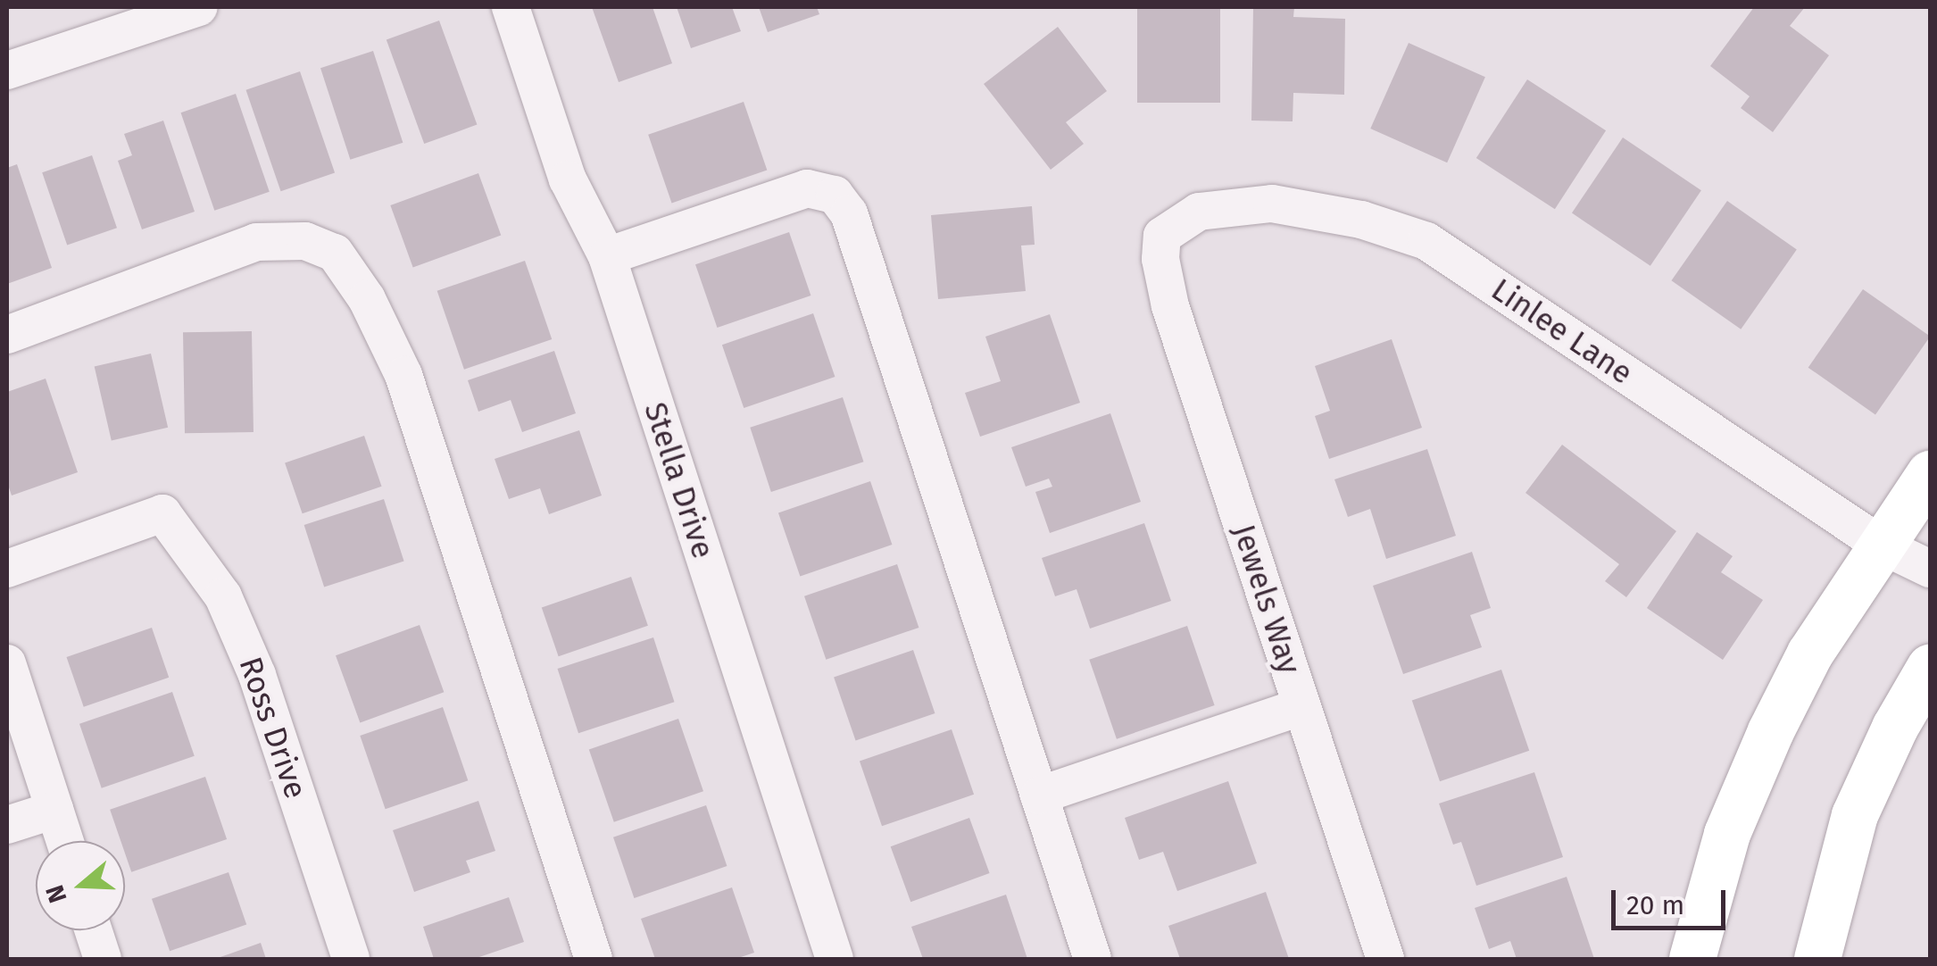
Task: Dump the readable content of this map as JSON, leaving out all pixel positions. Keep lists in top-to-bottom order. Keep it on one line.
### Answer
{"streets":{"street":["Linlee Lane","Stella Drive","Jewels Way","Ross Drive"]},"crossings":[["Linlee Lane","Jewels Way"]],"scale_bar":"20 m","north":"left"}
